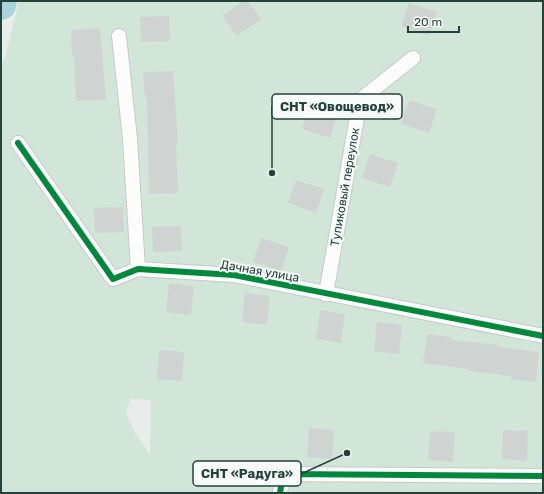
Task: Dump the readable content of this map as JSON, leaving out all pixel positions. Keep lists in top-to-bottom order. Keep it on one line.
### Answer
{"streets":{"street":["Тупиковый переулок","Дачная улица"]},"crossings":[["Тупиковый переулок","Дачная улица"]],"places":["СНТ «Овощевод»","СНТ «Радуга»"],"scale_bar":"20 m"}
